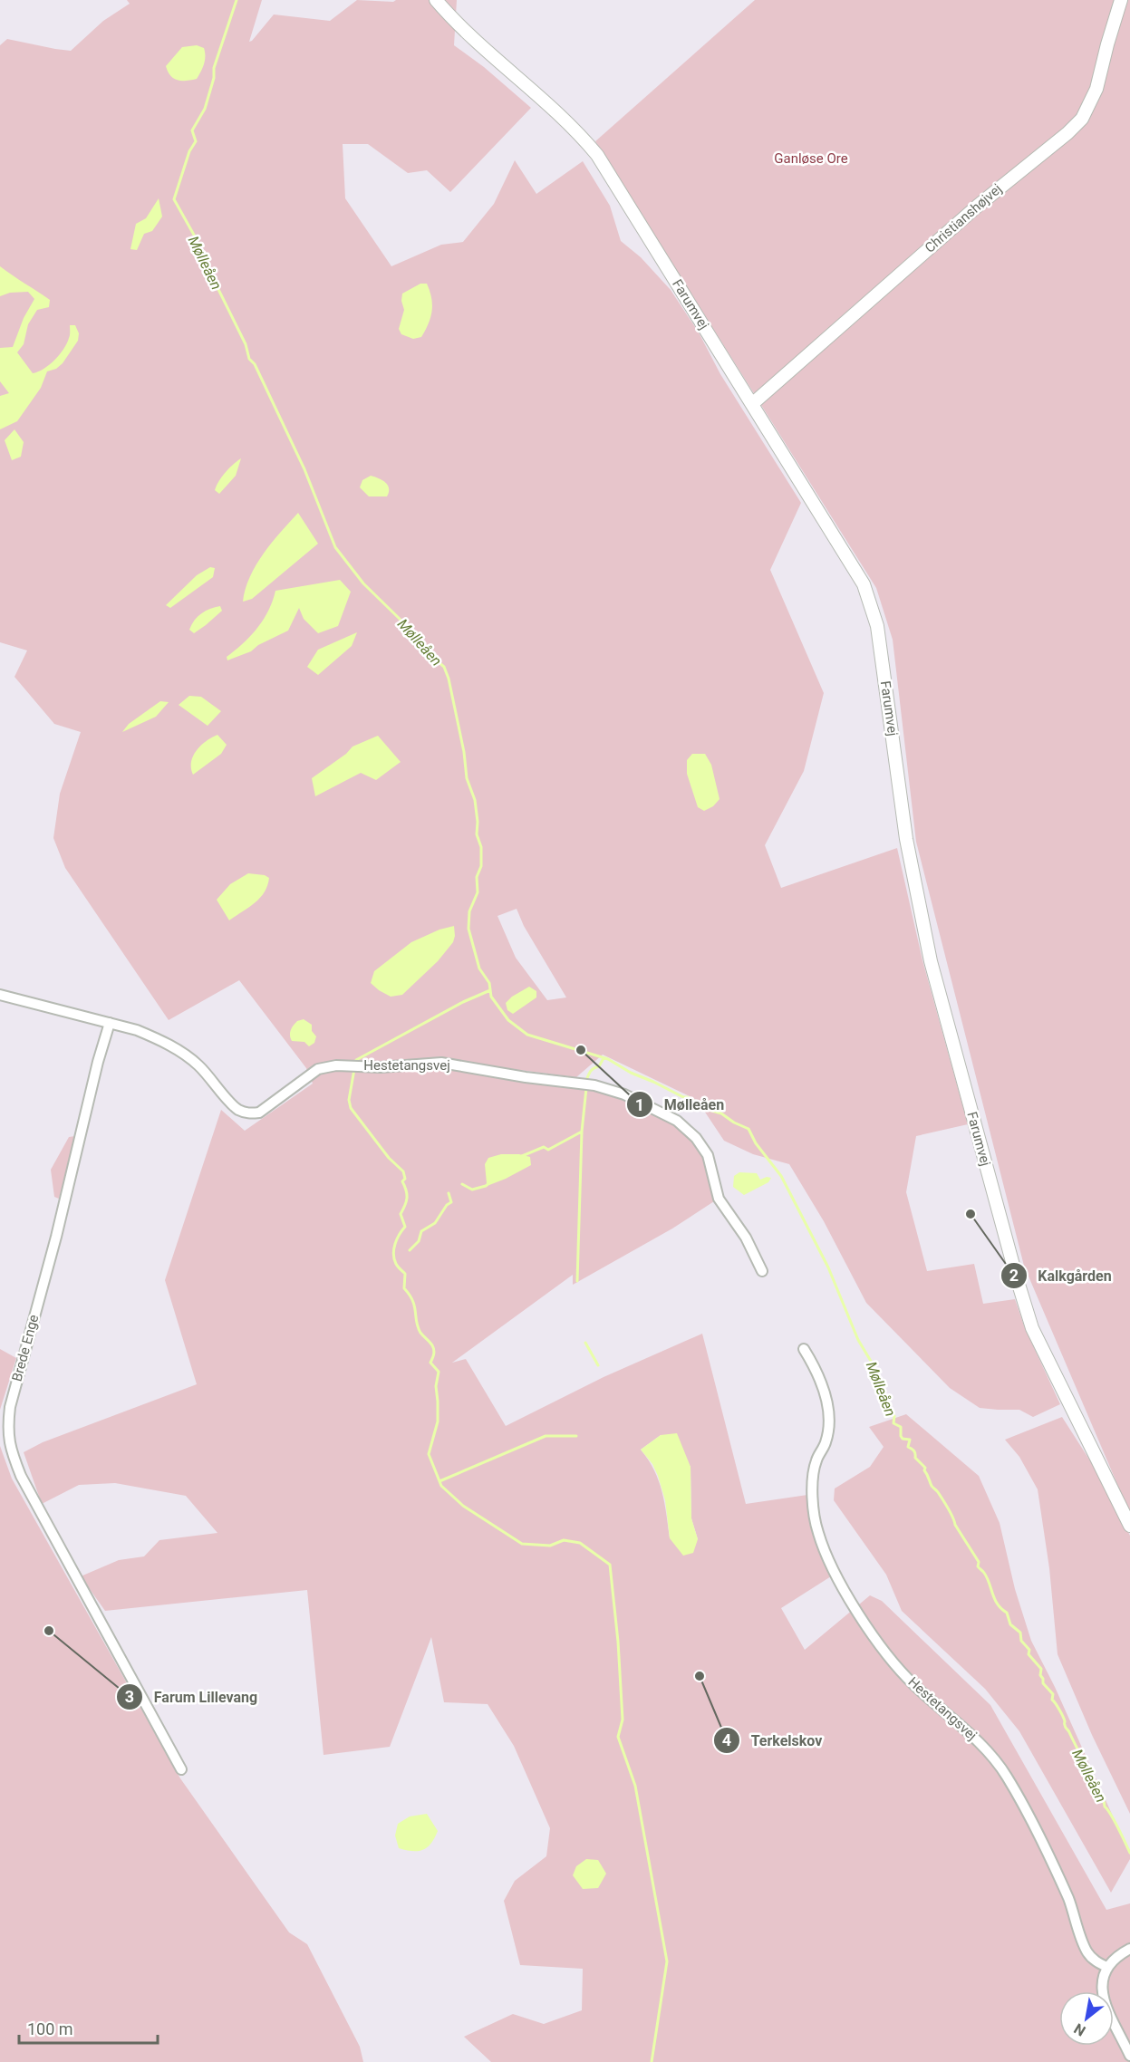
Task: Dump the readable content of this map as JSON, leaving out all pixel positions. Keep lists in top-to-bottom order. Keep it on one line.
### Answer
{"streets":{"street":["Christianshøjvej","Farumvej","Hestetangsvej","Brede Enge"]},"crossings":[["Christianshøjvej","Farumvej"],["Hestetangsvej","Brede Enge"]],"water":["Mølleåen"],"parks":["Ganløse Ore"],"places":["Mølleåen","Kalkgården","Farum Lillevang","Terkelskov"],"scale_bar":"100 m","north":"bottom left"}
